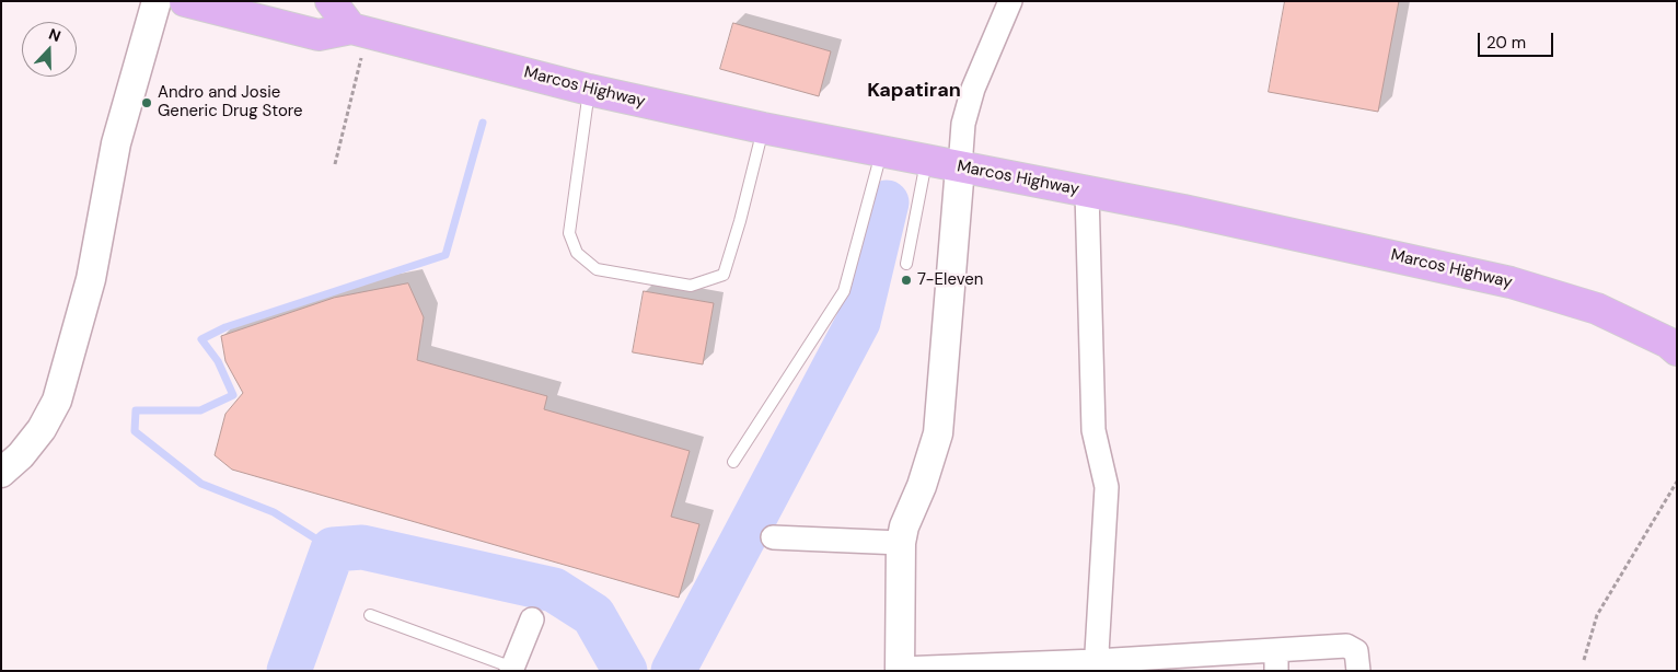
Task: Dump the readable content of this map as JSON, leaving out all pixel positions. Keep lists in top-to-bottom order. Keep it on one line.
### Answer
{"streets":{"main road":["Marcos Highway"]},"districts":["Kapatiran"],"places":["Andro and Josie Generic Drug Store","7-Eleven"],"scale_bar":"20 m","north":"top"}
